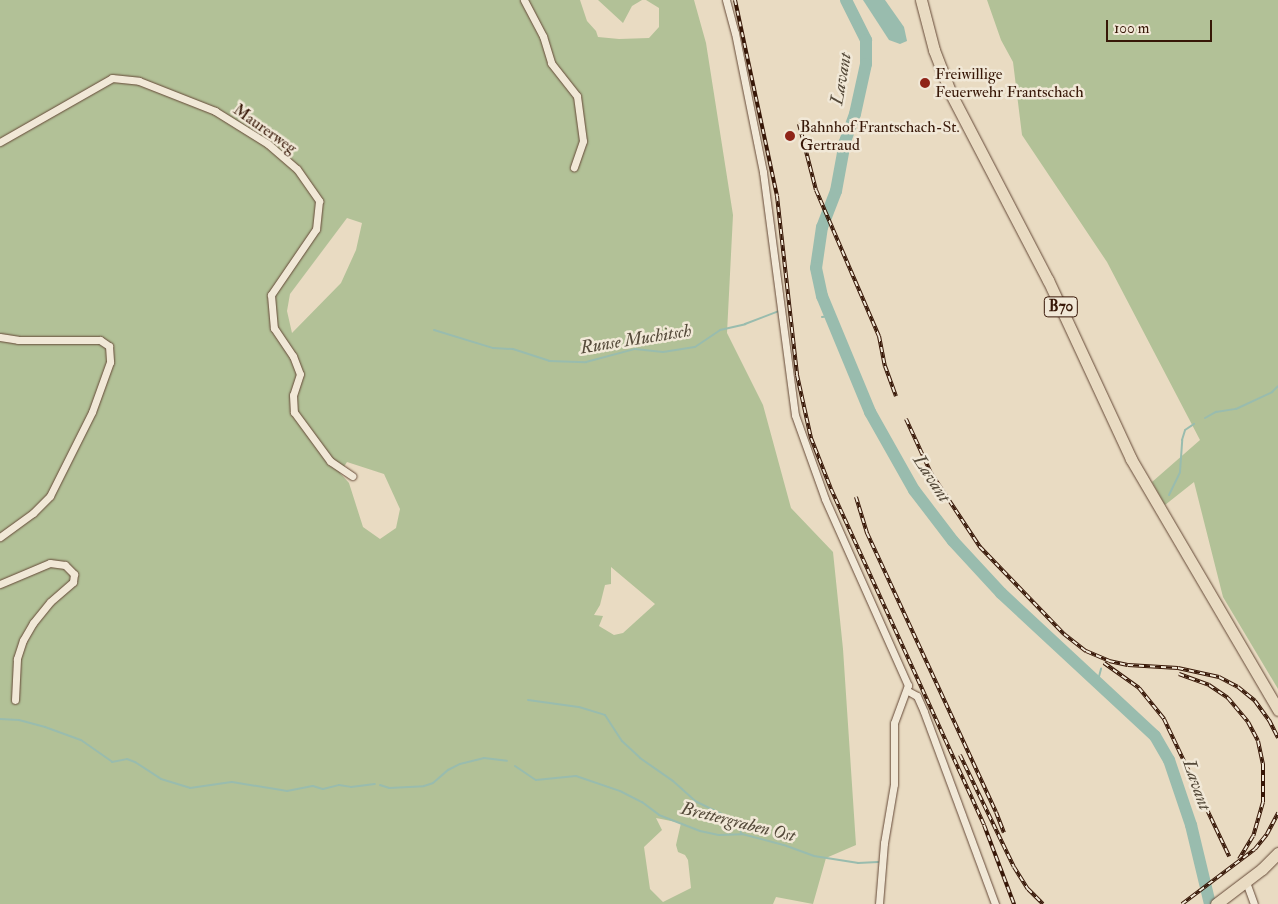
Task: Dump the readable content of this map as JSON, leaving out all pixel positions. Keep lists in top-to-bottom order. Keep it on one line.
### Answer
{"streets":{"main road":["B70"],"street":["Maurerweg"]},"water":["Lavant","Runse Muchitsch","Brettergraben Ost"],"places":["Freiwillige Feuerwehr Frantschach","Bahnhof Frantschach-St. Gertraud"],"scale_bar":"100 m"}
